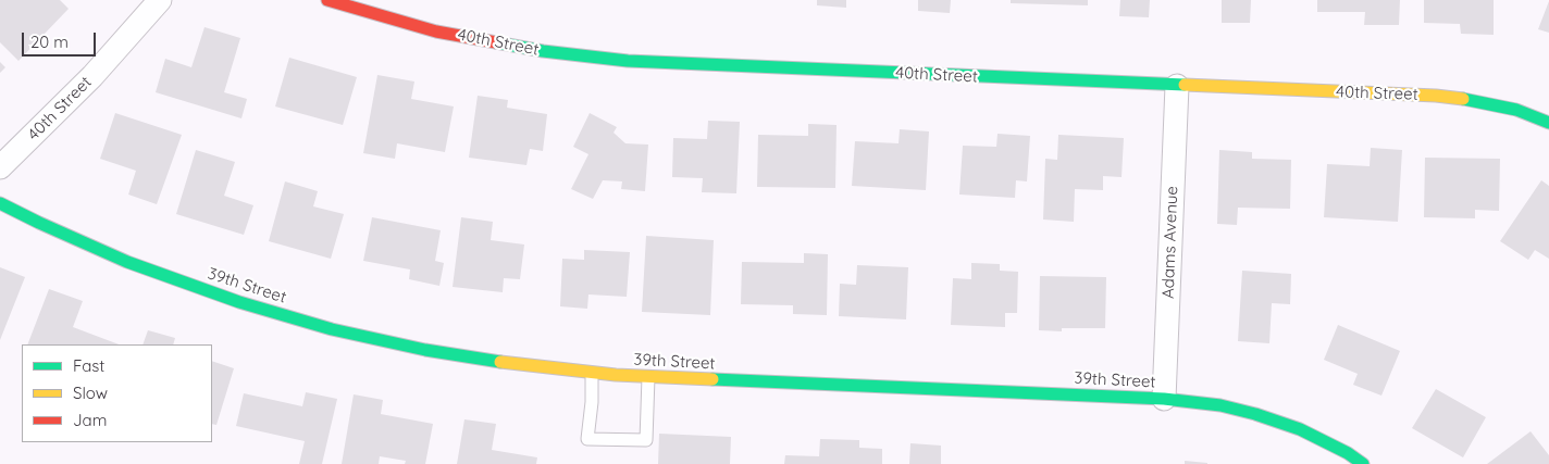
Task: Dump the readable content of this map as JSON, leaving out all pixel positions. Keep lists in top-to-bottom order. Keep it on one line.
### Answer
{"streets":{"street":["40th Street","Adams Avenue","39th Street"]},"crossings":[["40th Street","Adams Avenue"],["Adams Avenue","39th Street"]],"legend":["Fast","Slow","Jam"],"scale_bar":"20 m"}
